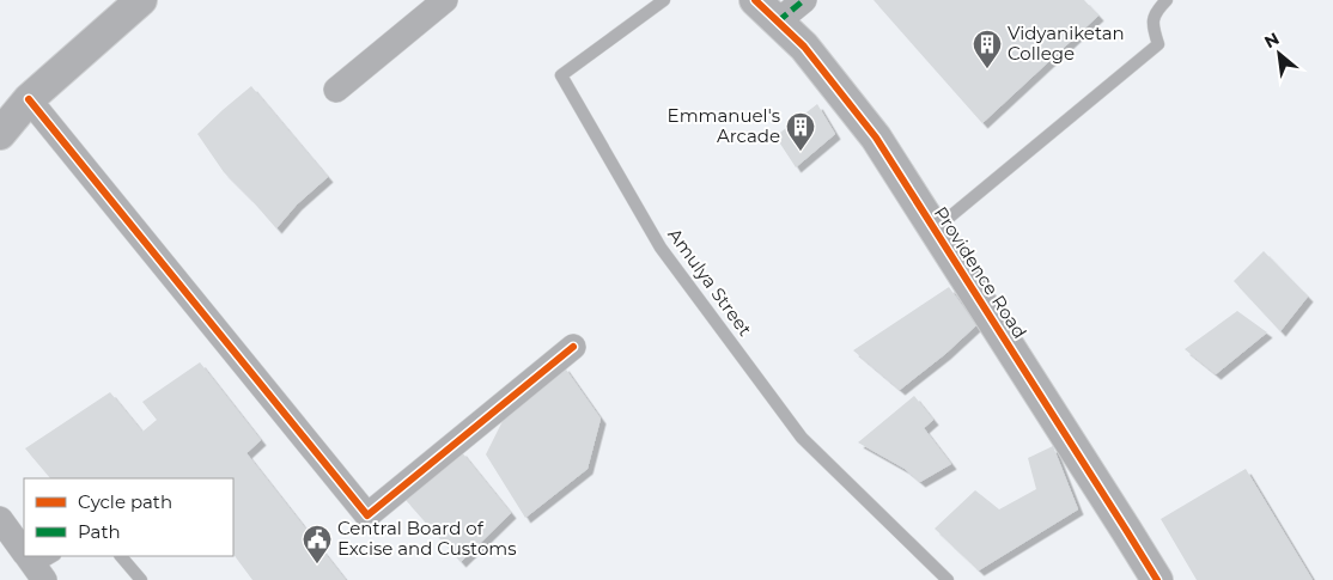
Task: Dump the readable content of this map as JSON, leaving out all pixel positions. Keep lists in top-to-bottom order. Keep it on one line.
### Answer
{"streets":{"street":["Providence Road"],"lane":["Amulya Street"]},"places":{"building":["Vidyaniketan College","Emmanuel's Arcade"],"public building":["Central Board of Excise and Customs"]},"legend":["Cycle path","Path"],"north":"top left"}
